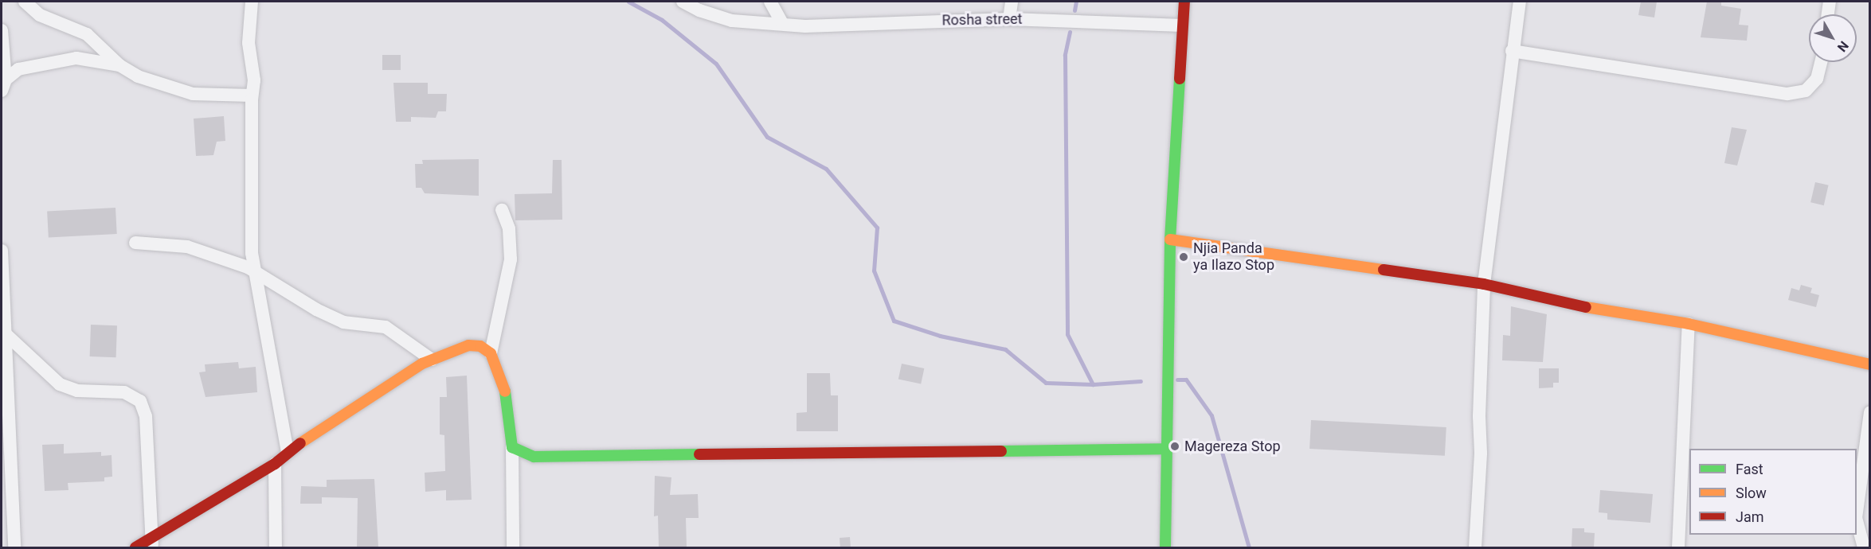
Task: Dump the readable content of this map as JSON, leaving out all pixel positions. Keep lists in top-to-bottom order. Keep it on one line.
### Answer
{"streets":{"street":["Rosha street"]},"places":["Njia Panda ya Ilazo Stop","Magereza Stop"],"legend":["Fast","Slow","Jam"],"north":"bottom right"}
